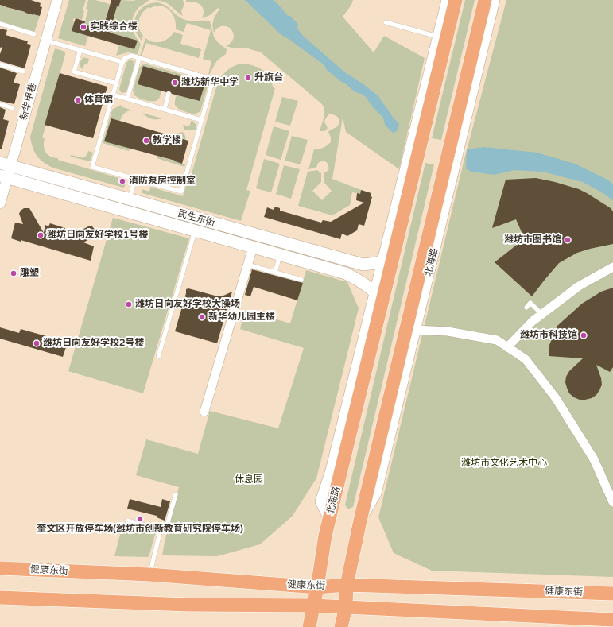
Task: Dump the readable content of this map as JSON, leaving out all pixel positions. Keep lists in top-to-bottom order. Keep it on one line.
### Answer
{"streets":{"main road":["民生东街","北海路","健康东街"],"street":["新华甲巷"]},"crossings":[["新华甲巷","民生东街"],["民生东街","北海路"],["北海路","健康东街"]],"parks":["潍坊市文化艺术中心","休息园"],"places":["实践综合楼","升旗台","潍坊新华中学","体育馆","教学楼","消防泵房控制室","潍坊日向友好学校1号楼","潍坊市图书馆","雕塑","潍坊日向友好学校大操场","新华幼儿园主楼","潍坊市科技馆","潍坊日向友好学校2号楼","奎文区开放停车场(潍坊市创新教育研究院停车场)"]}
